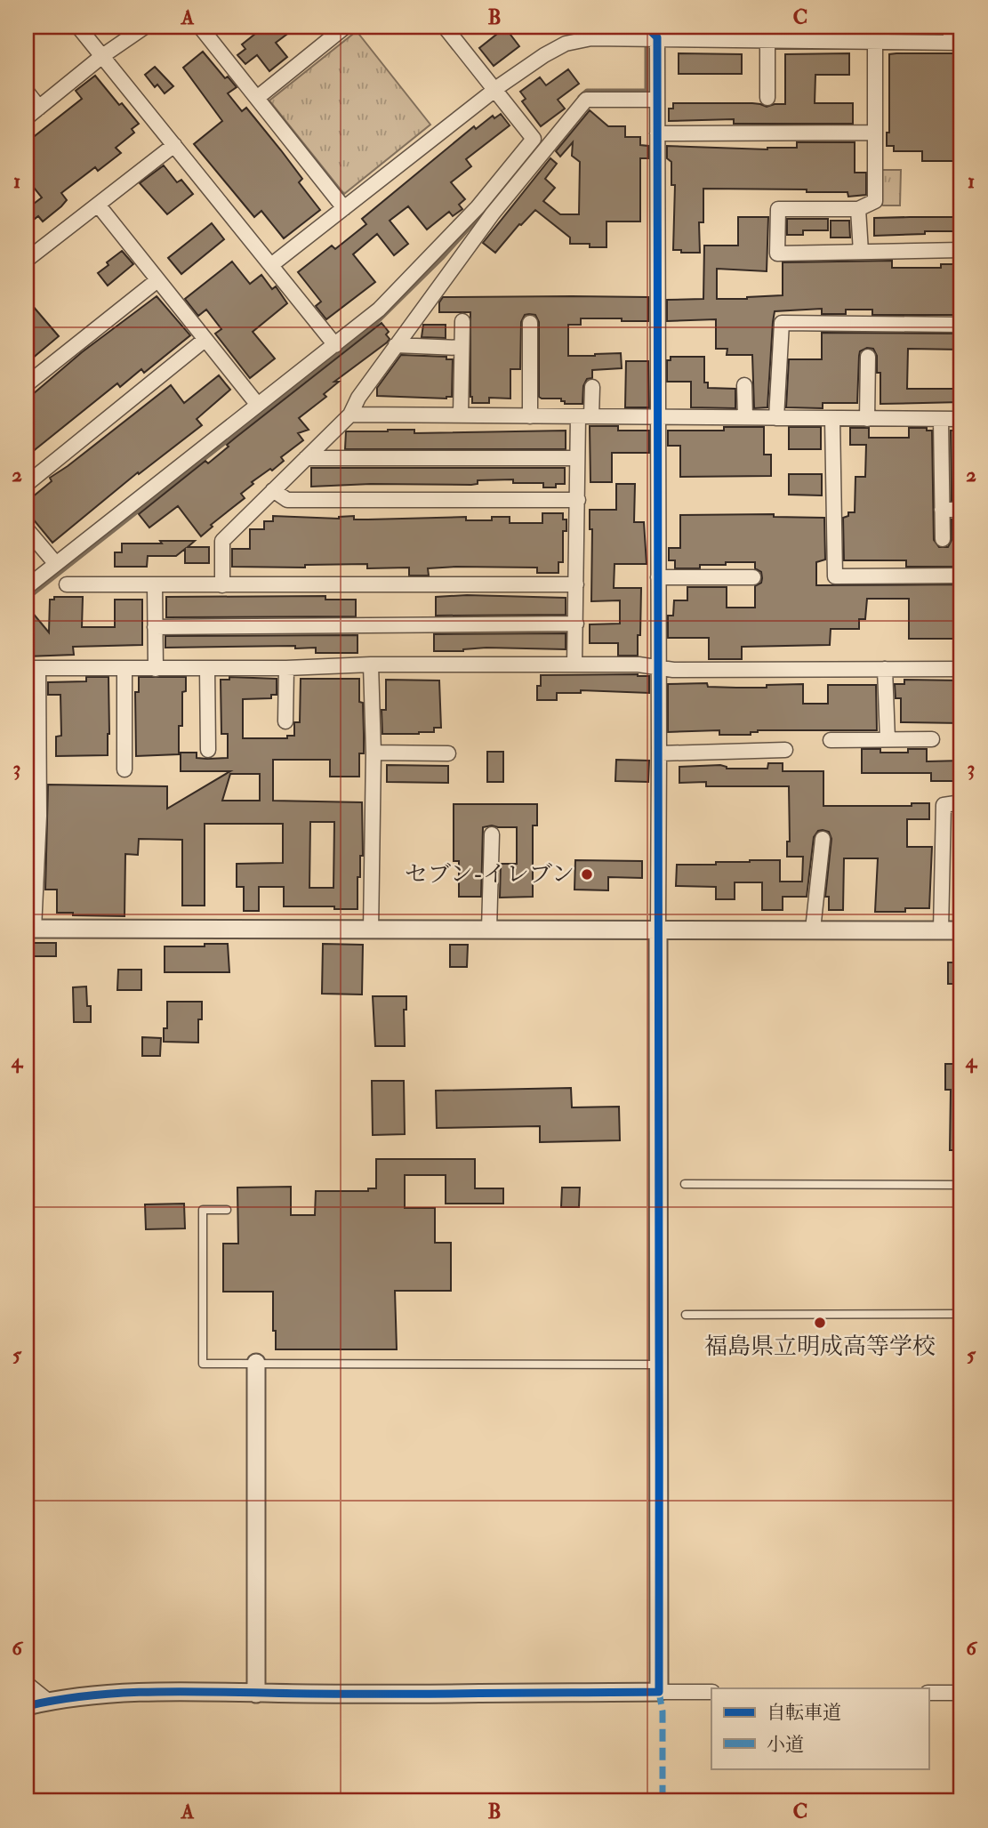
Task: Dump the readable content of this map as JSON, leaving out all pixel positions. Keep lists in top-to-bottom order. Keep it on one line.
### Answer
{"places":["セブン-イレブン","福島県立明成高等学校"],"legend":["自転車道","小道"],"grid":{"columns":["A","B","C"],"rows":["1","2","3","4","5","6"]}}
